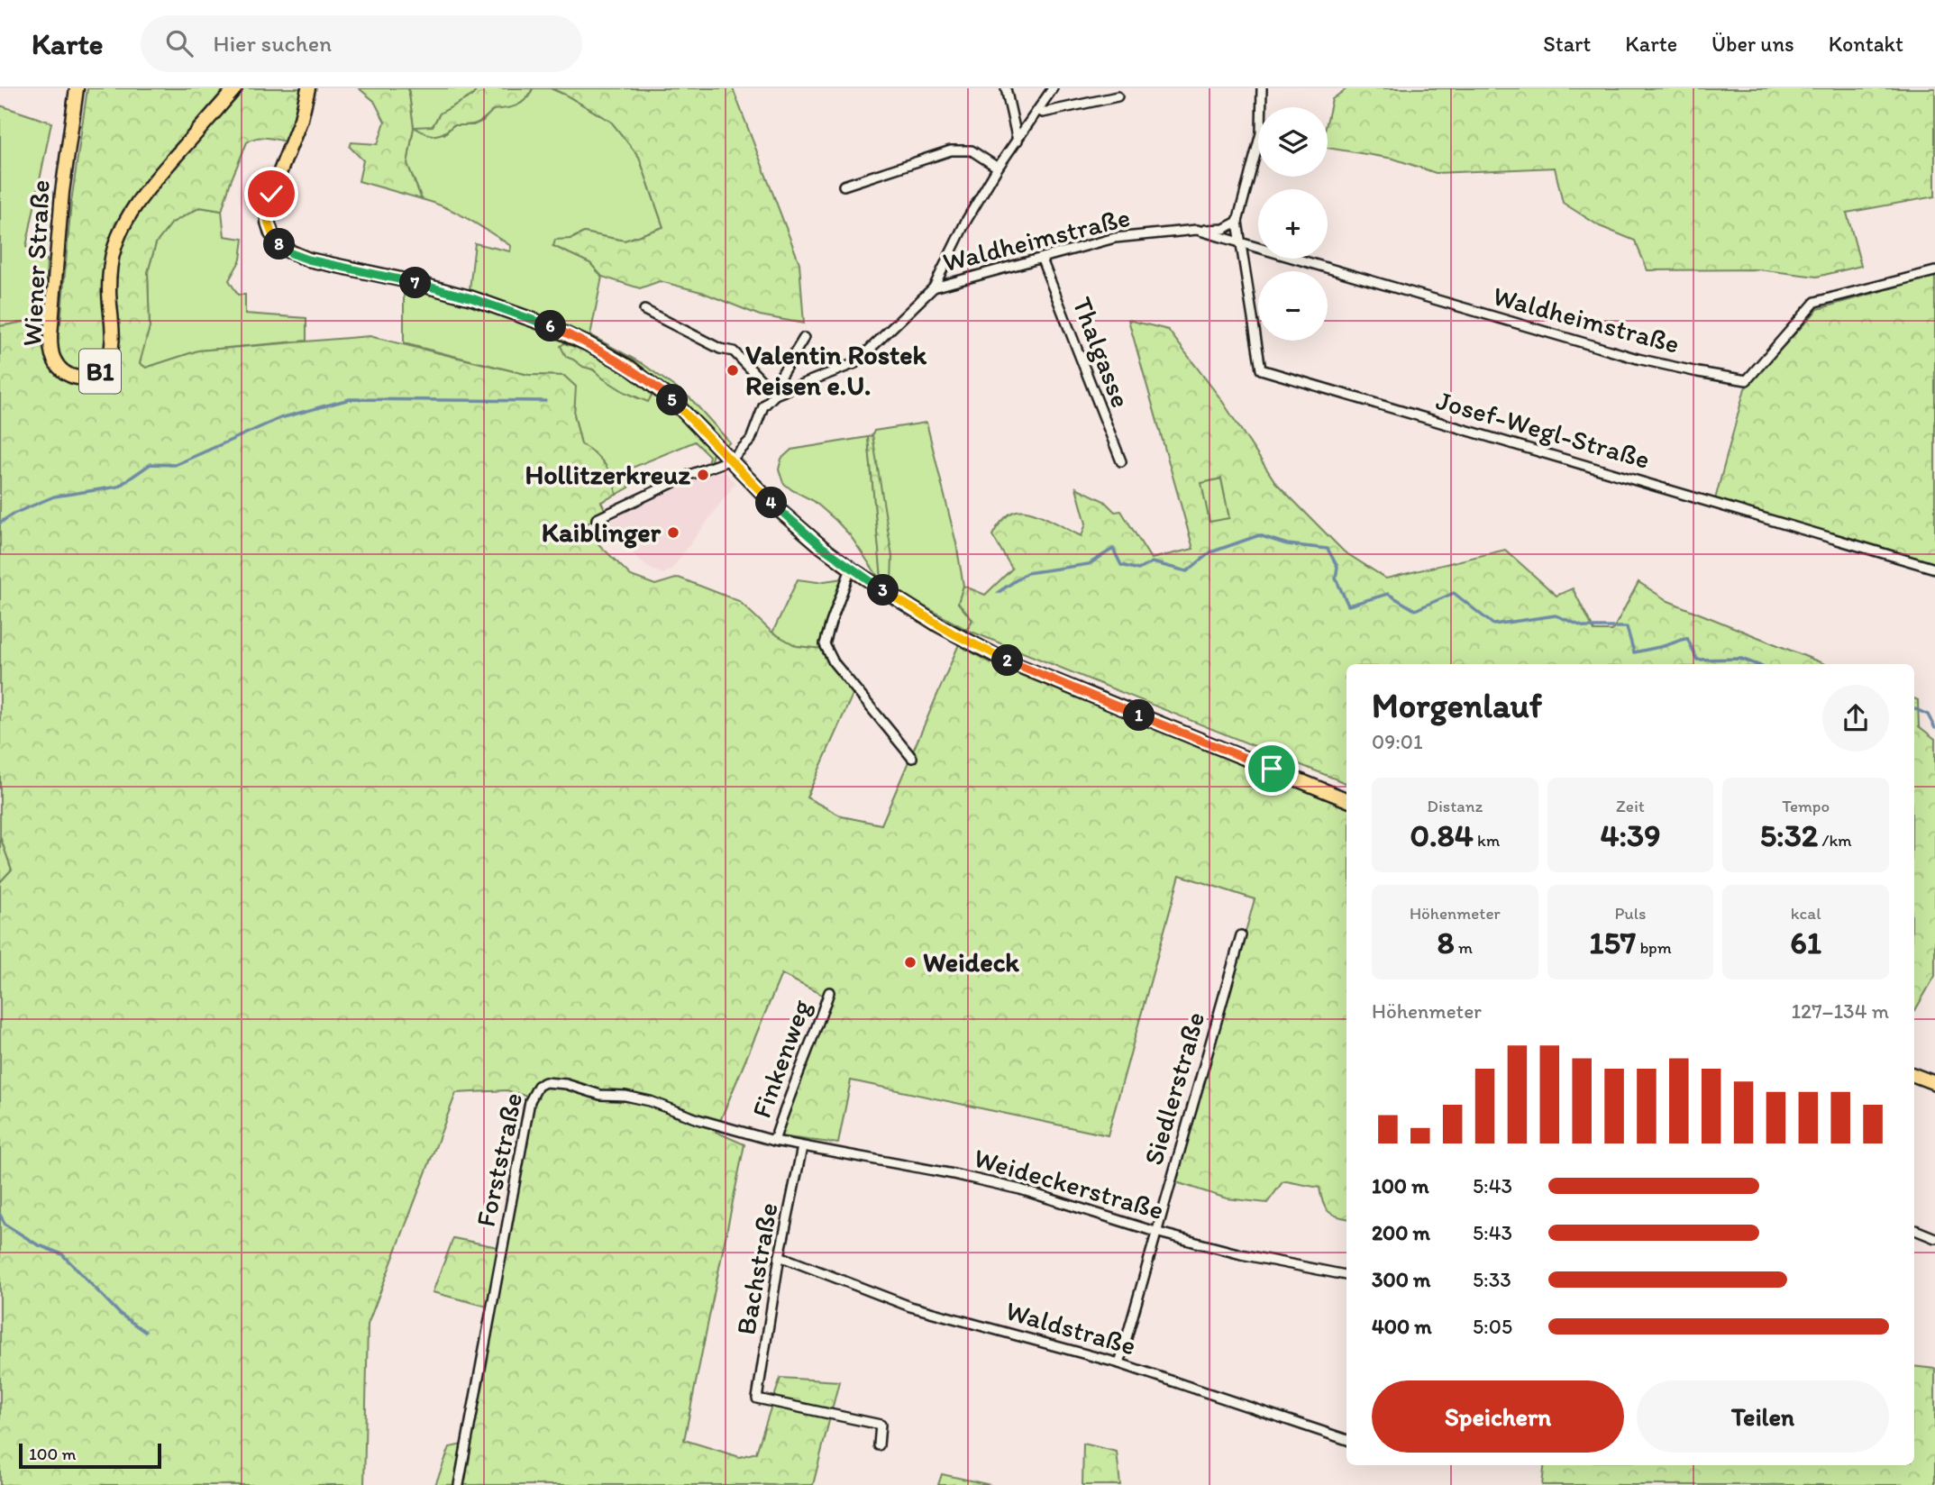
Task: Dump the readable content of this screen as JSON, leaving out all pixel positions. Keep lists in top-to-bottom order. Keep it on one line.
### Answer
{"streets":{"main road":["Wiener Straße","B1"],"street":["Waldheimstraße","Thalgasse","Josef-Wegl-Straße","Finkenweg","Siedlerstraße","Forststraße","Weideckerstraße","Bachstraße","Waldstraße"]},"crossings":[["Waldheimstraße","Thalgasse"],["Waldheimstraße","Josef-Wegl-Straße"],["Finkenweg","Forststraße"],["Finkenweg","Weideckerstraße"],["Siedlerstraße","Weideckerstraße"],["Siedlerstraße","Waldstraße"],["Forststraße","Weideckerstraße"],["Weideckerstraße","Bachstraße"],["Bachstraße","Waldstraße"]],"places":["Valentin Rostek Reisen e.U.","Hollitzerkreuz","Kaiblinger","Weideck"],"scale_bar":"100 m","page":{"header":"Karte","search":"Hier suchen","nav":["Start","Karte","Über uns","Kontakt"],"map_buttons":["+","−"],"pins":["8","7","6","5","4","3","2","1"],"heading":["Morgenlauf","09:01"],"stats":[["Distanz","0.84 km"],["Zeit","4:39"],["Tempo","5:32 /km"],["Höhenmeter","8 m"],["Puls","157 bpm"],["kcal","61"]],"chart":["Höhenmeter","127–134 m"],"list":[{"name":"100 m","note":"5:43"},{"name":"200 m","note":"5:43"},{"name":"300 m","note":"5:33"},{"name":"400 m","note":"5:05"}],"buttons":["Speichern","Teilen"],"scale":"100 m"}}
